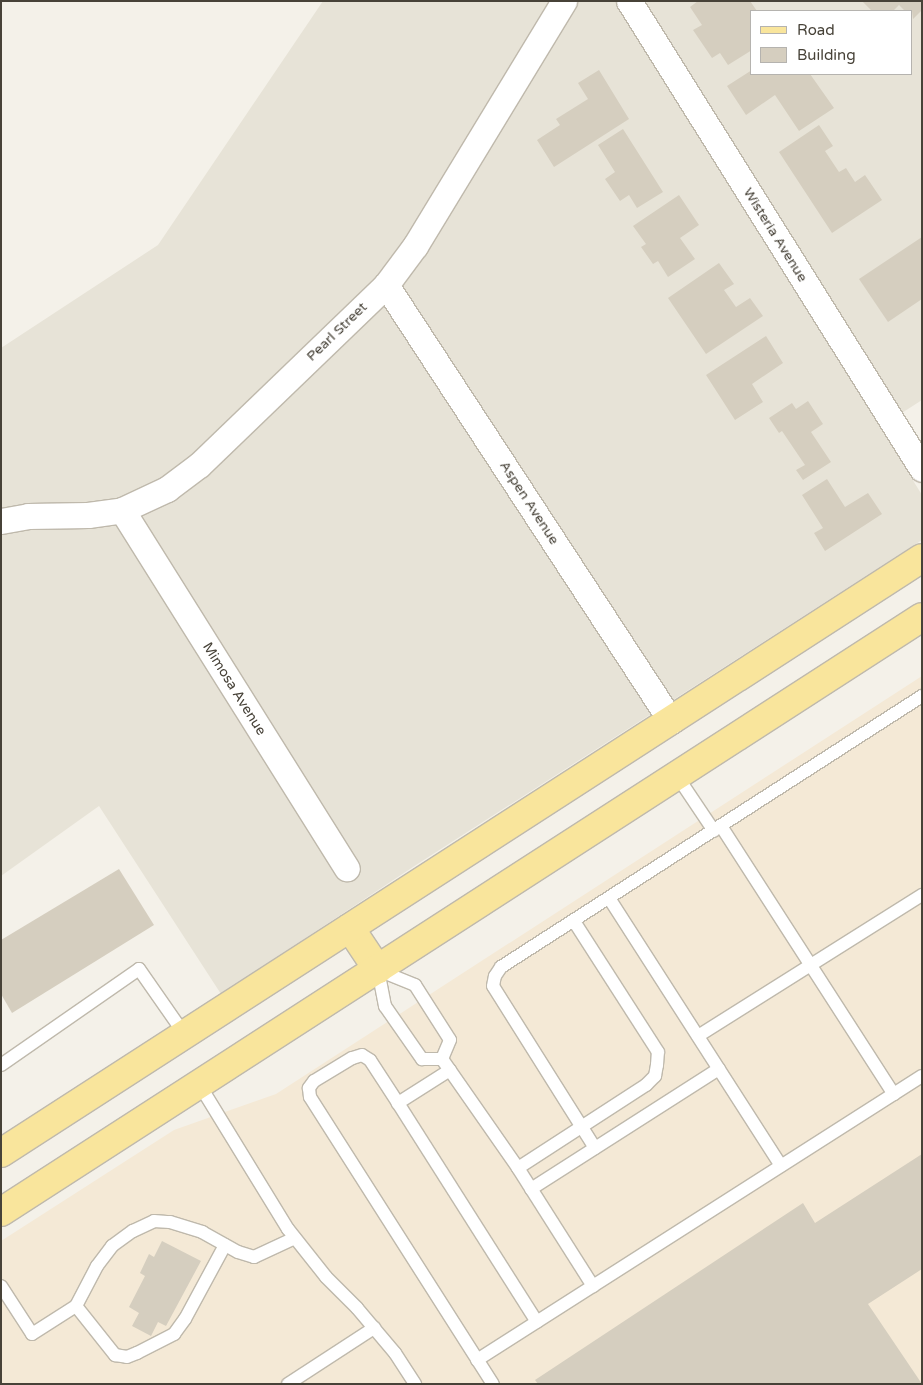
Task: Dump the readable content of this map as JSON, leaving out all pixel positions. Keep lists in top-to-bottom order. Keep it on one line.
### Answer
{"streets":{"street":["Wisteria Avenue","Pearl Street","Aspen Avenue","Mimosa Avenue"]},"crossings":[["Pearl Street","Aspen Avenue"],["Pearl Street","Mimosa Avenue"]],"legend":["Road","Building"]}
